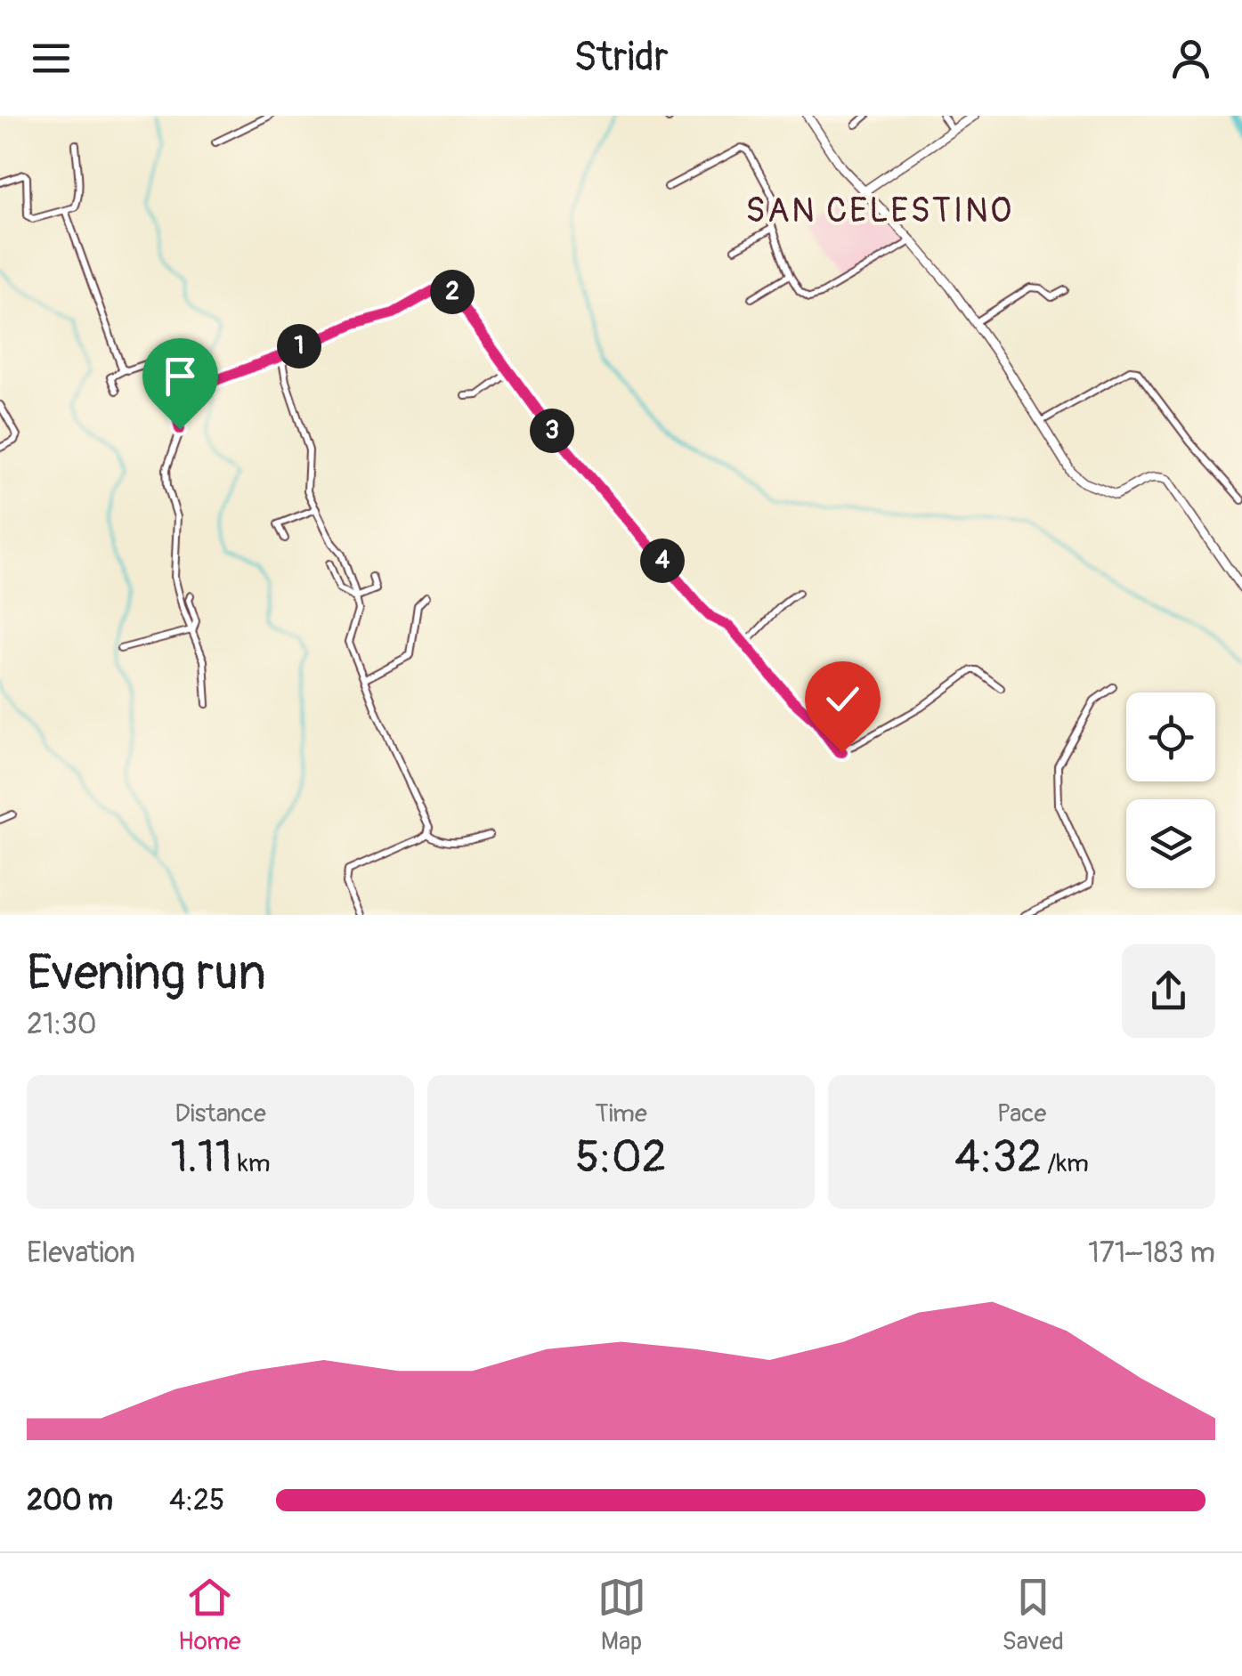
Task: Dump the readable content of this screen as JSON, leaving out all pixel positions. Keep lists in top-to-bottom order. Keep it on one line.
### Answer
{"districts":["SAN CELESTINO"],"page":{"header":"Stridr","pins":["2","1","3","4"],"heading":["Evening run","21:30"],"stats":[["Distance","1.11 km"],["Time","5:02"],["Pace","4:32 /km"]],"chart":["Elevation","171–183 m"],"list":[{"name":"200 m","note":"4:25"}],"tabs":["Home","Map","Saved"]}}
